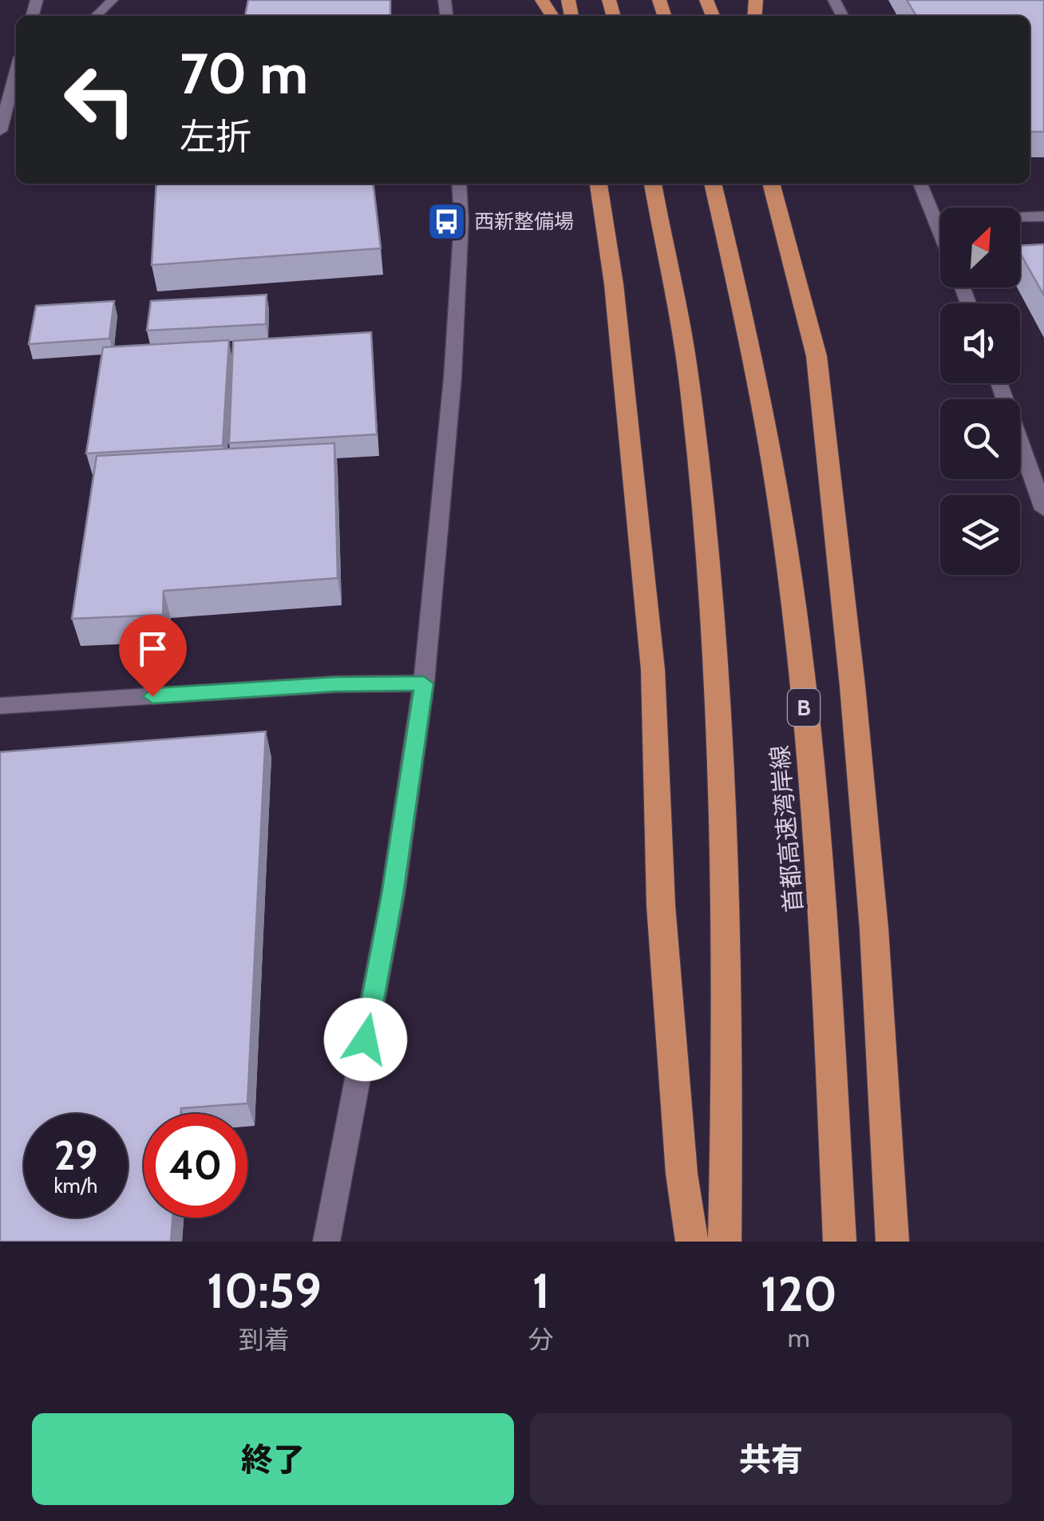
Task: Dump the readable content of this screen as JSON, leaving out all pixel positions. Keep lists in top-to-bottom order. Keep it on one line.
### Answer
{"streets":{"highway":["B","首都高速湾岸線"]},"places":{"bus stop":["西新整備場"]},"north":"top right","page":{"turn":["70 m","左折"],"speed":"29 km/h","limit":"40","eta":["10:59","到着","1","分","120","m"],"buttons":["終了","共有"]}}
